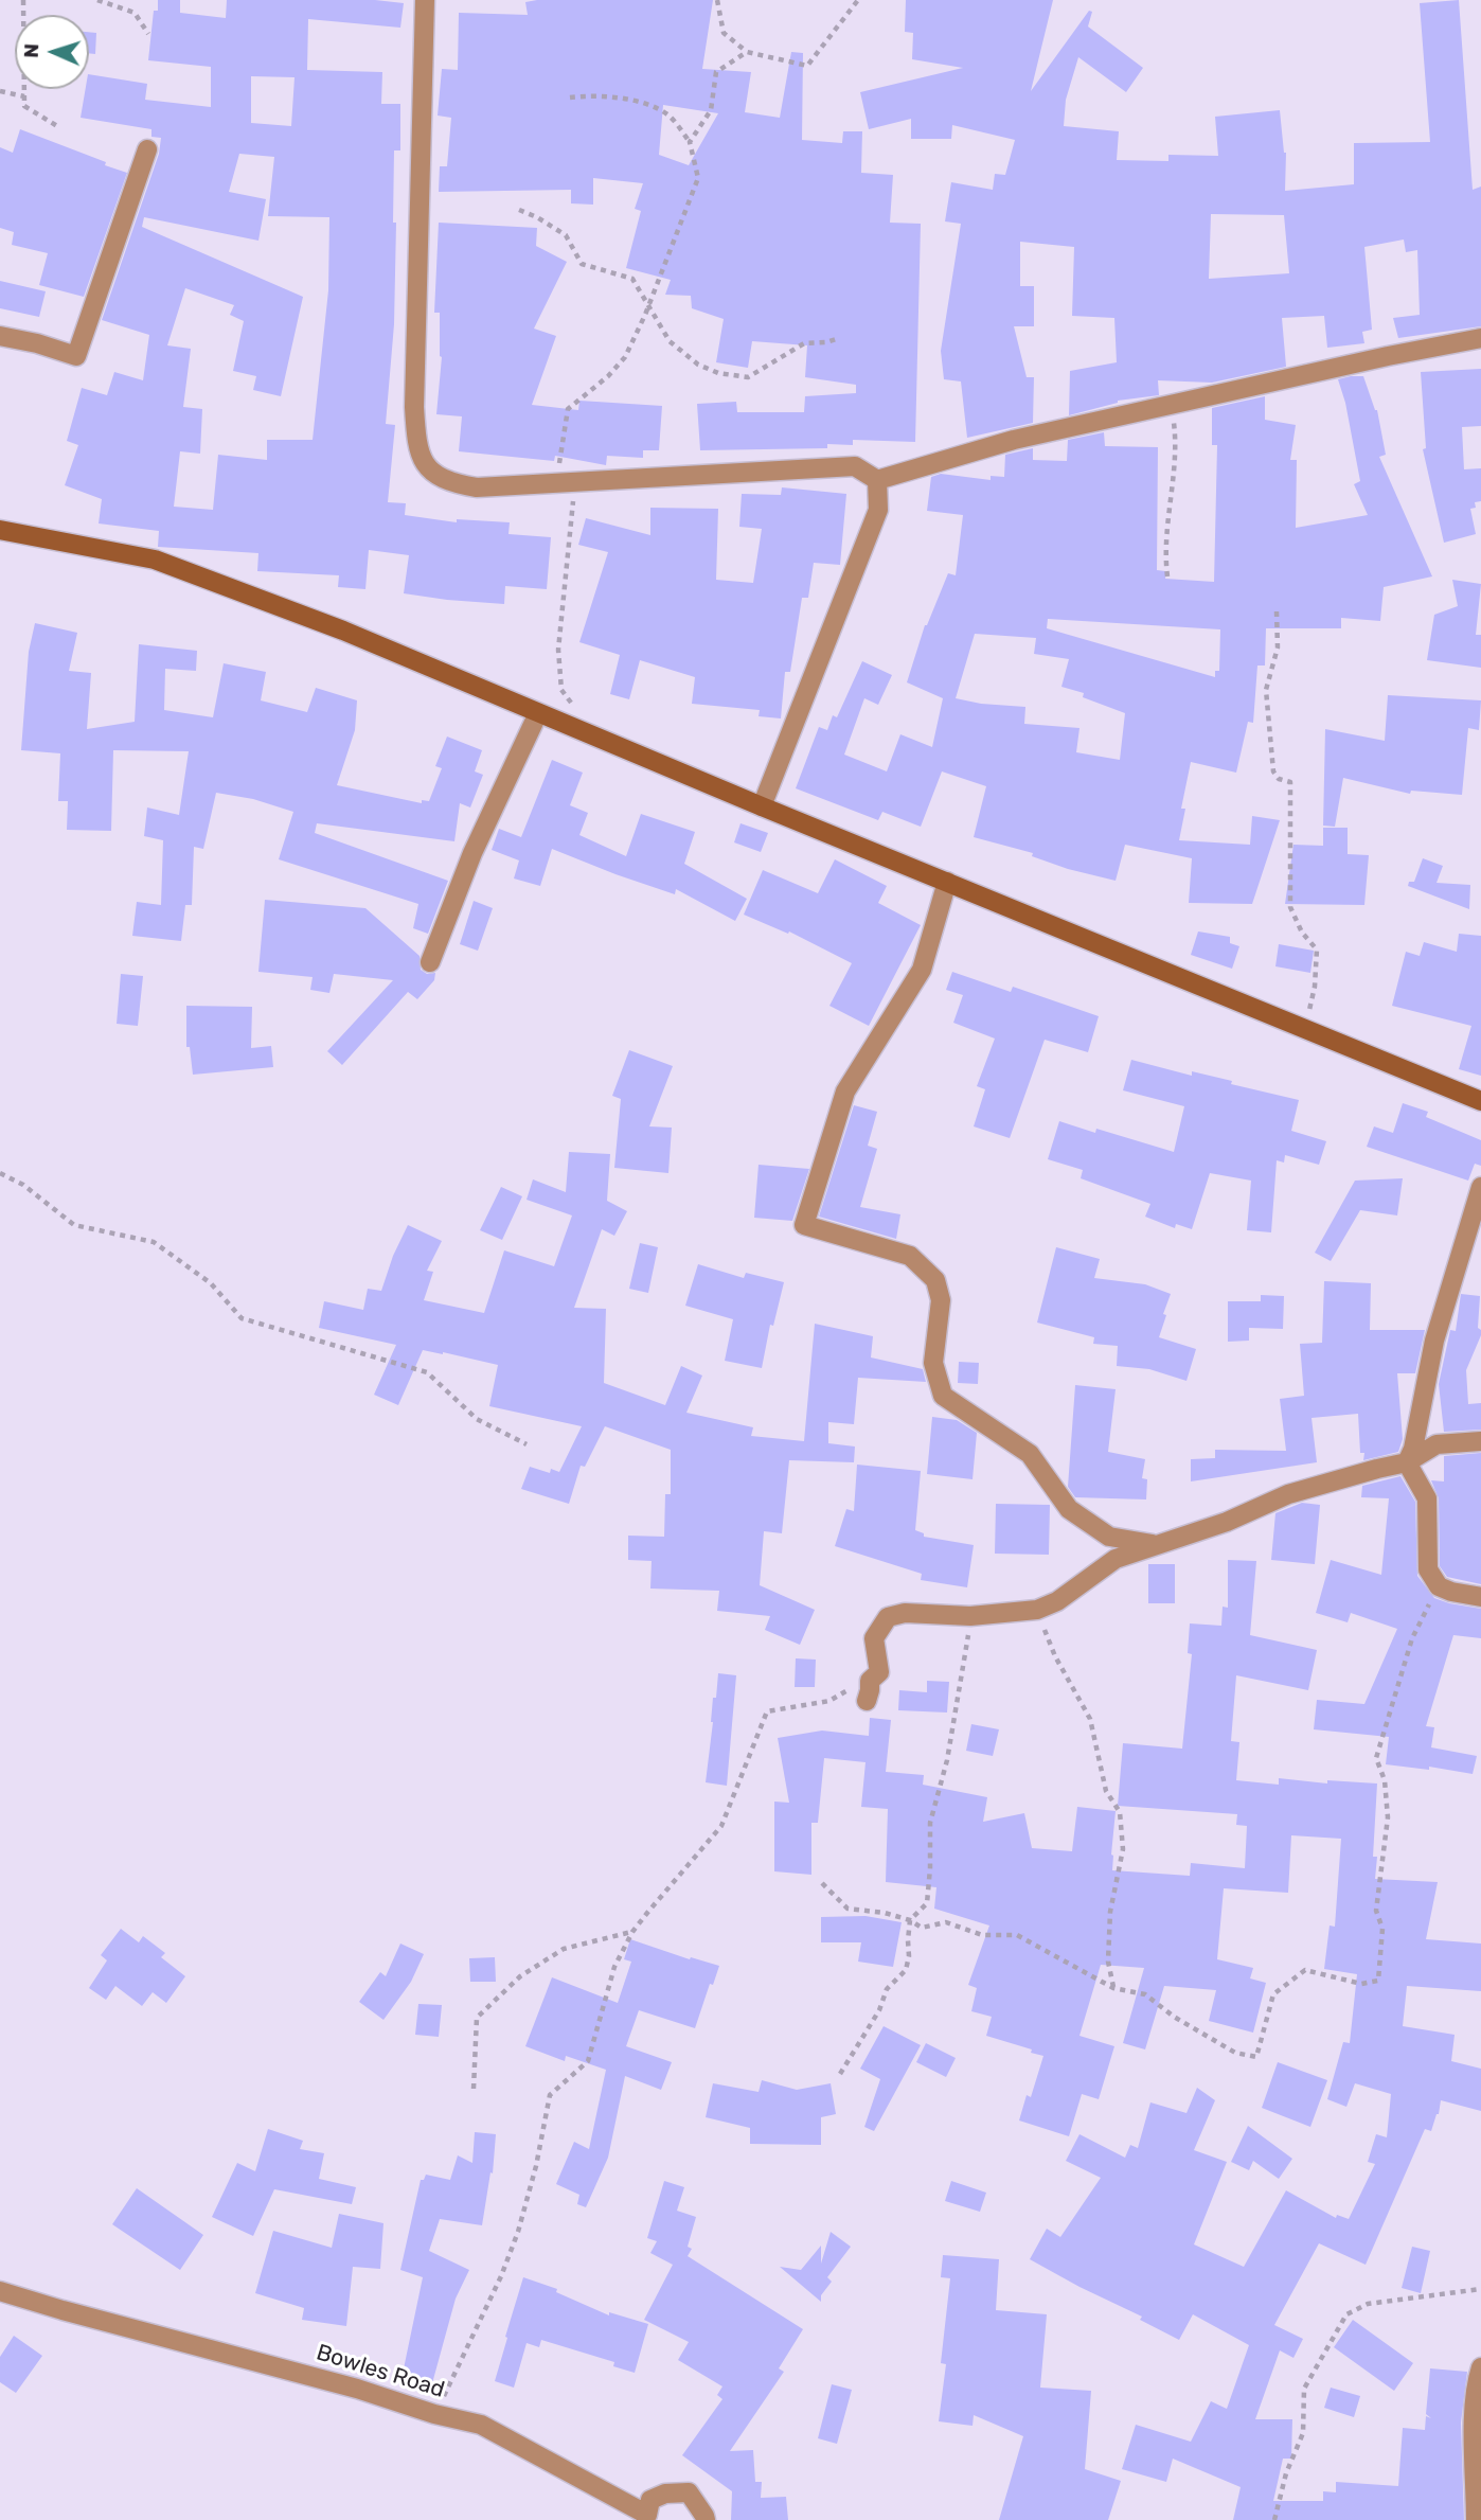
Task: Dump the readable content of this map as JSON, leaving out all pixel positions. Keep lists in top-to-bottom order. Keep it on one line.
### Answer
{"streets":{"street":["Bowles Road"]},"north":"left"}
